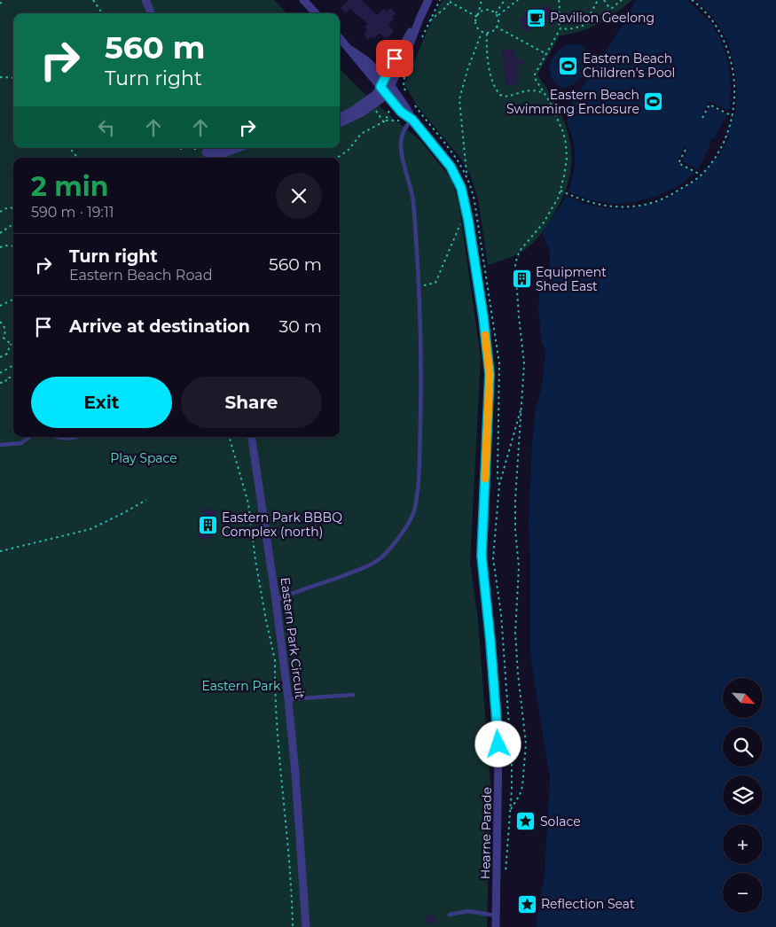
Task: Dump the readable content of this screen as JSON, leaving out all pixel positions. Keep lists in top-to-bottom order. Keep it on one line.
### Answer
{"streets":{"street":["Eastern Park Circuit","Hearne Parade"]},"parks":["Play Space","Eastern Park"],"places":{"cafe":["Pavilion Geelong"],"sports":["Eastern Beach Children's Pool","Eastern Beach Swimming Enclosure"],"building":["Equipment Shed East","Eastern Park BBBQ Complex (north)"],"place":["Solace","Reflection Seat"]},"north":"bottom right","page":{"turn":["560 m","Turn right"],"heading":["2 min","590 m · 19:11"],"list":[{"name":"Turn right","note":"Eastern Beach Road","value":"560 m"},{"name":"Arrive at destination","value":"30 m"}],"buttons":["Exit","Share"],"map_buttons":["+","−"]}}
